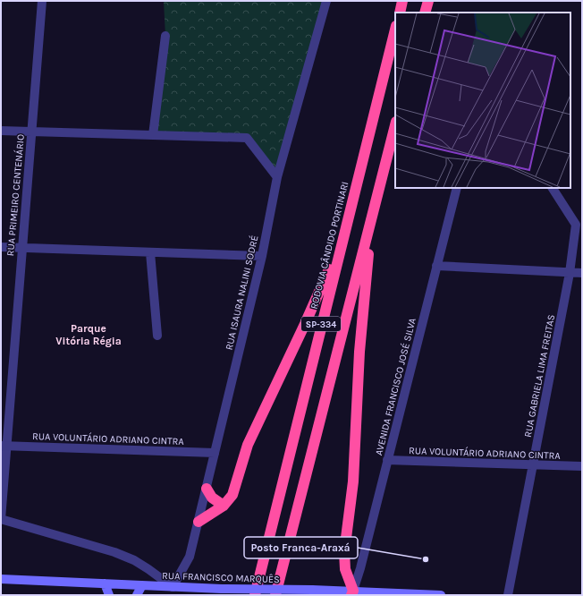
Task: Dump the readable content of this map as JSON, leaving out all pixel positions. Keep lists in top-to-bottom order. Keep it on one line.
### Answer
{"streets":{"highway":["RODOVIA CÂNDIDO PORTINARI","SP-334"],"main road":["RUA FRANCISCO MARQUÊS"],"street":["RUA PRIMEIRO CENTENÁRIO","RUA ISAURA NALINI SODRÉ","RUA GABRIELA LIMA FREITAS","AVENIDA FRANCISCO JOSÉ SILVA","RUA VOLUNTÁRIO ADRIANO CINTRA"]},"crossings":[["RUA PRIMEIRO CENTENÁRIO","RUA VOLUNTÁRIO ADRIANO CINTRA"],["RUA ISAURA NALINI SODRÉ","RUA VOLUNTÁRIO ADRIANO CINTRA"],["RUA ISAURA NALINI SODRÉ","RUA FRANCISCO MARQUÊS"],["RUA GABRIELA LIMA FREITAS","RUA VOLUNTÁRIO ADRIANO CINTRA"],["AVENIDA FRANCISCO JOSÉ SILVA","RUA VOLUNTÁRIO ADRIANO CINTRA"],["AVENIDA FRANCISCO JOSÉ SILVA","RUA FRANCISCO MARQUÊS"]],"districts":["Parque Vitória Régia"],"places":["Posto Franca-Araxá"]}
